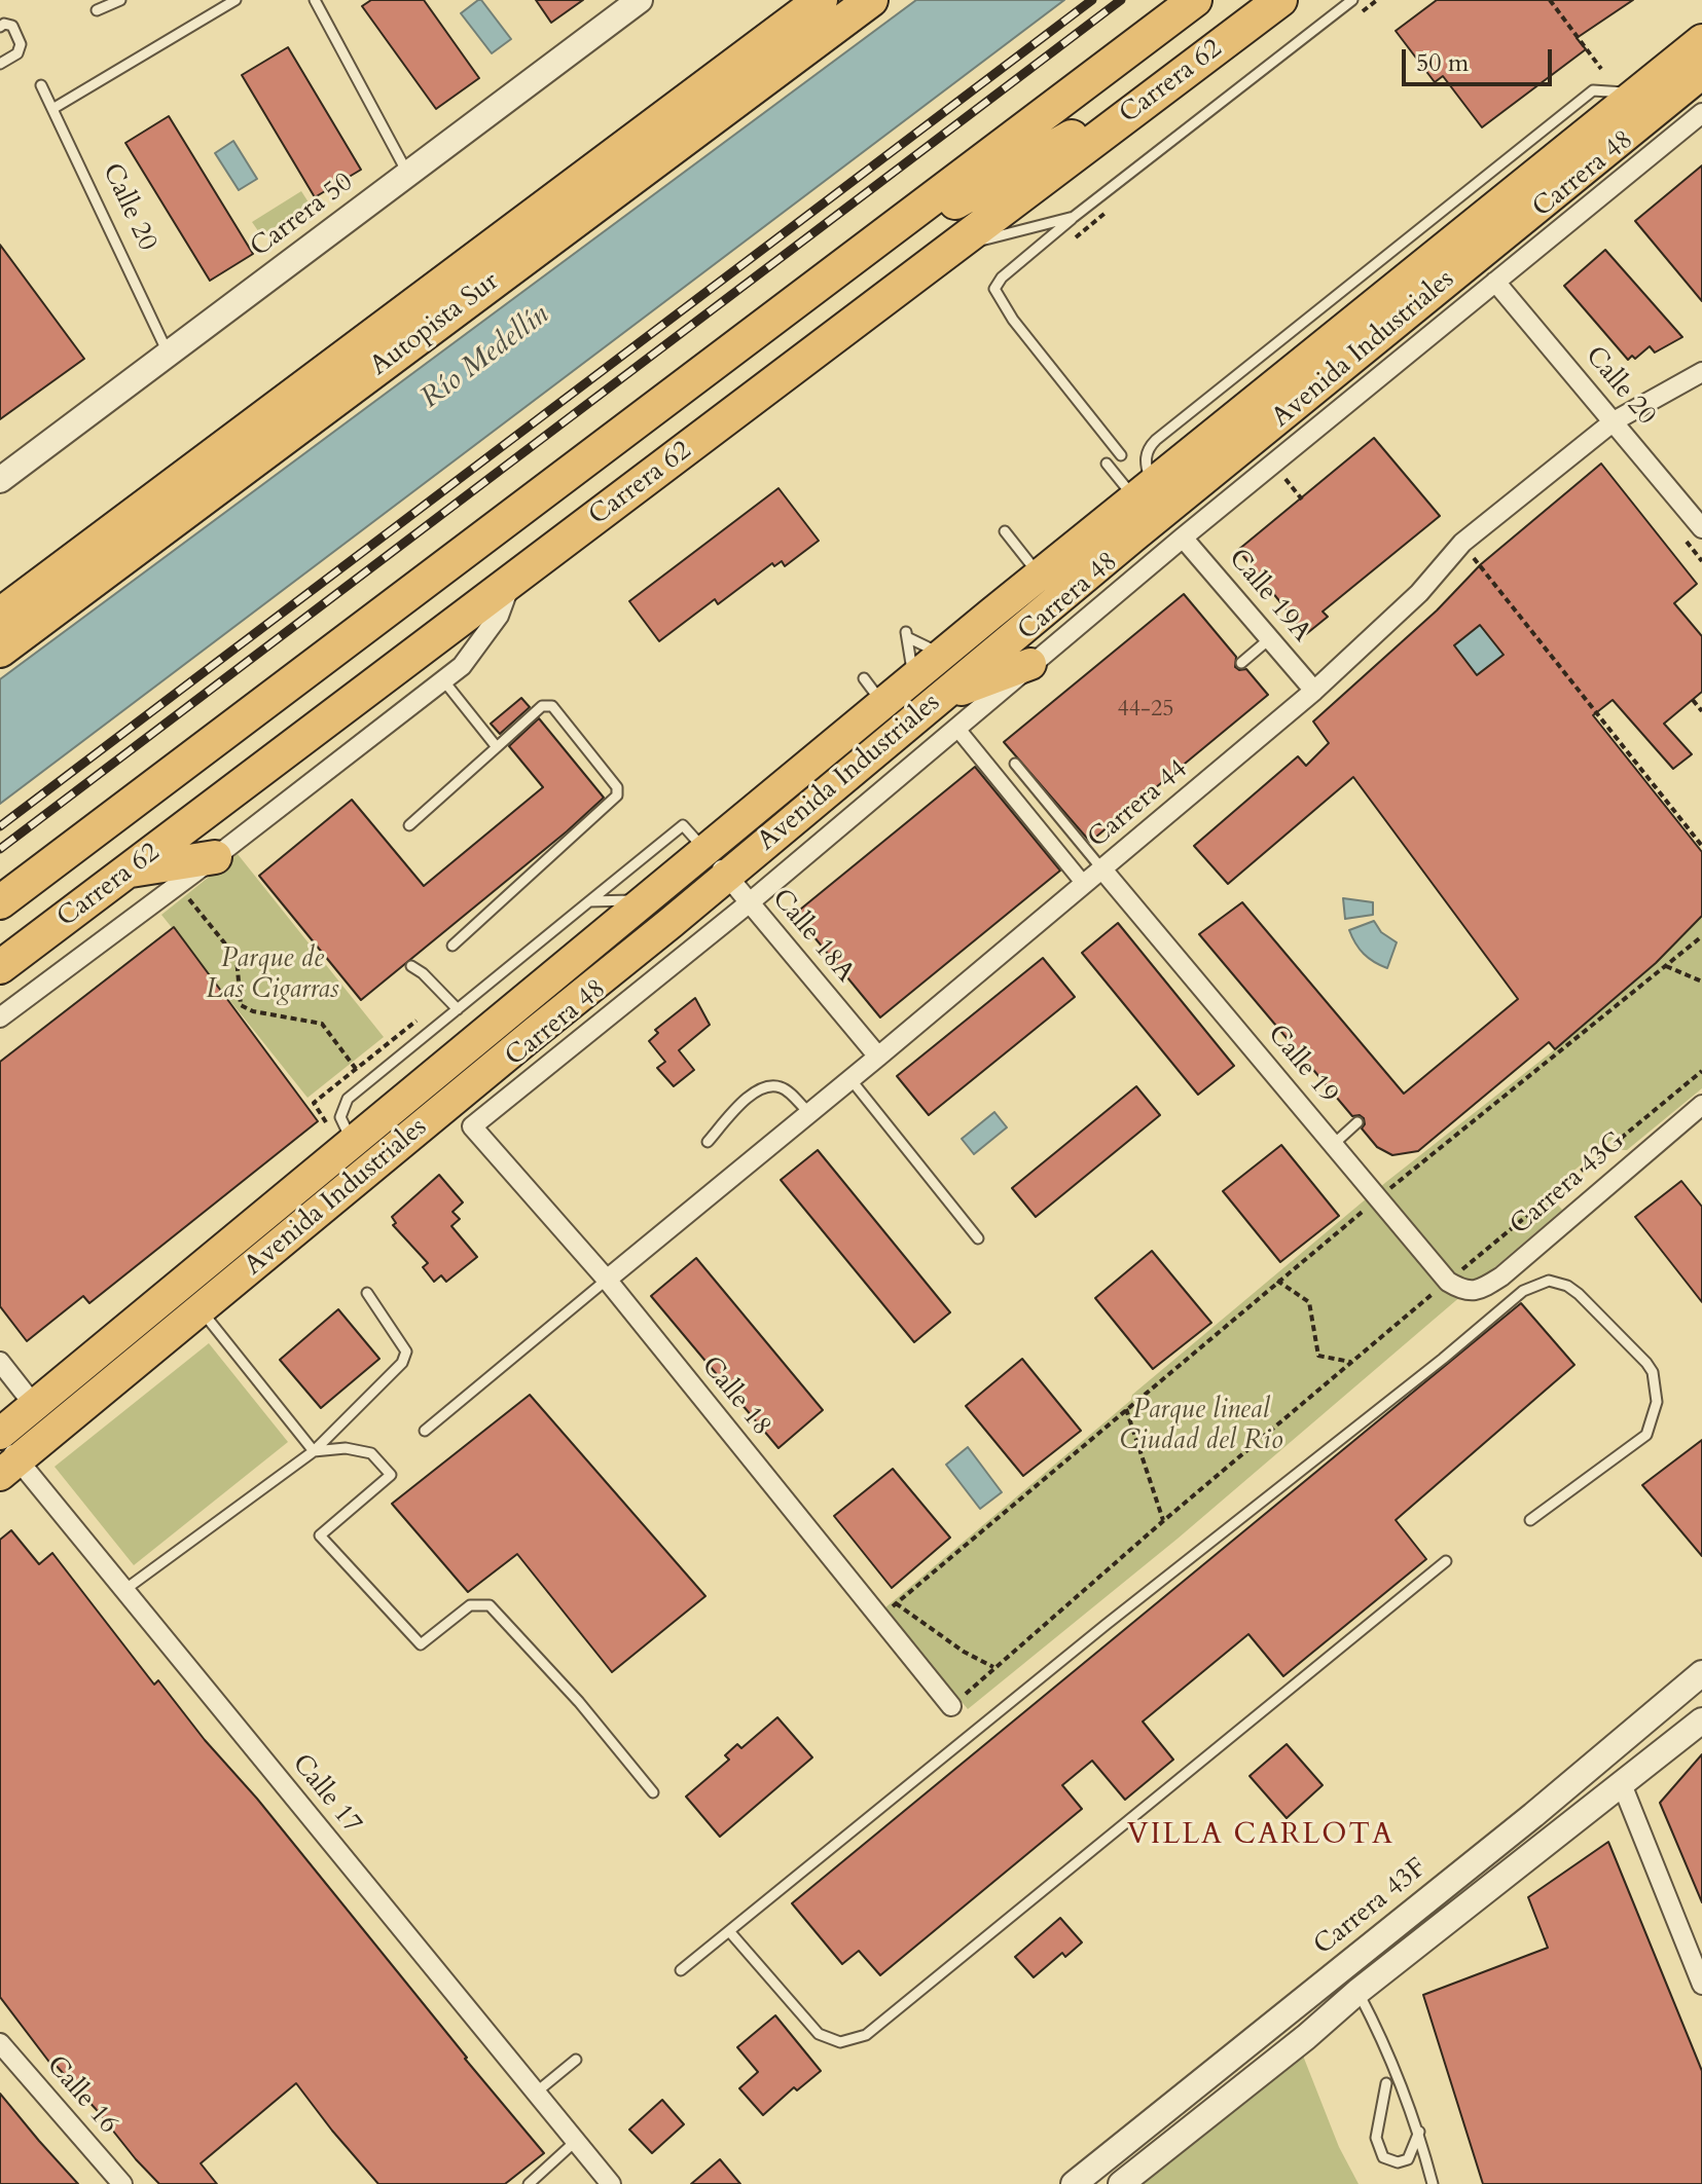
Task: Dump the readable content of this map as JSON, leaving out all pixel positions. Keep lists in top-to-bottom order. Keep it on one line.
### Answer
{"streets":{"highway":["Carrera 62","Autopista Sur"],"main road":["Avenida Industriales"],"street":["Carrera 48","Calle 20","Carrera 50","Calle 19A","Carrera 44","Calle 18A","Calle 19","Carrera 43G","Calle 18","Calle 17","Carrera 43F","Calle 16"]},"crossings":[["Carrera 48","Calle 20"],["Carrera 48","Calle 19A"],["Carrera 48","Calle 18A"],["Carrera 48","Calle 18"],["Calle 20","Carrera 50"],["Calle 20","Carrera 44"],["Avenida Industriales","Calle 18A"],["Avenida Industriales","Calle 17"],["Calle 19A","Carrera 44"],["Carrera 44","Calle 18A"],["Carrera 44","Calle 19"],["Carrera 44","Calle 18"],["Calle 19","Carrera 43G"]],"districts":["VILLA CARLOTA"],"water":["Río Medellín"],"parks":["Parque de Las Cigarras","Parque lineal Ciudad del Rio"],"house_numbers":["44-25"],"scale_bar":"50 m"}
